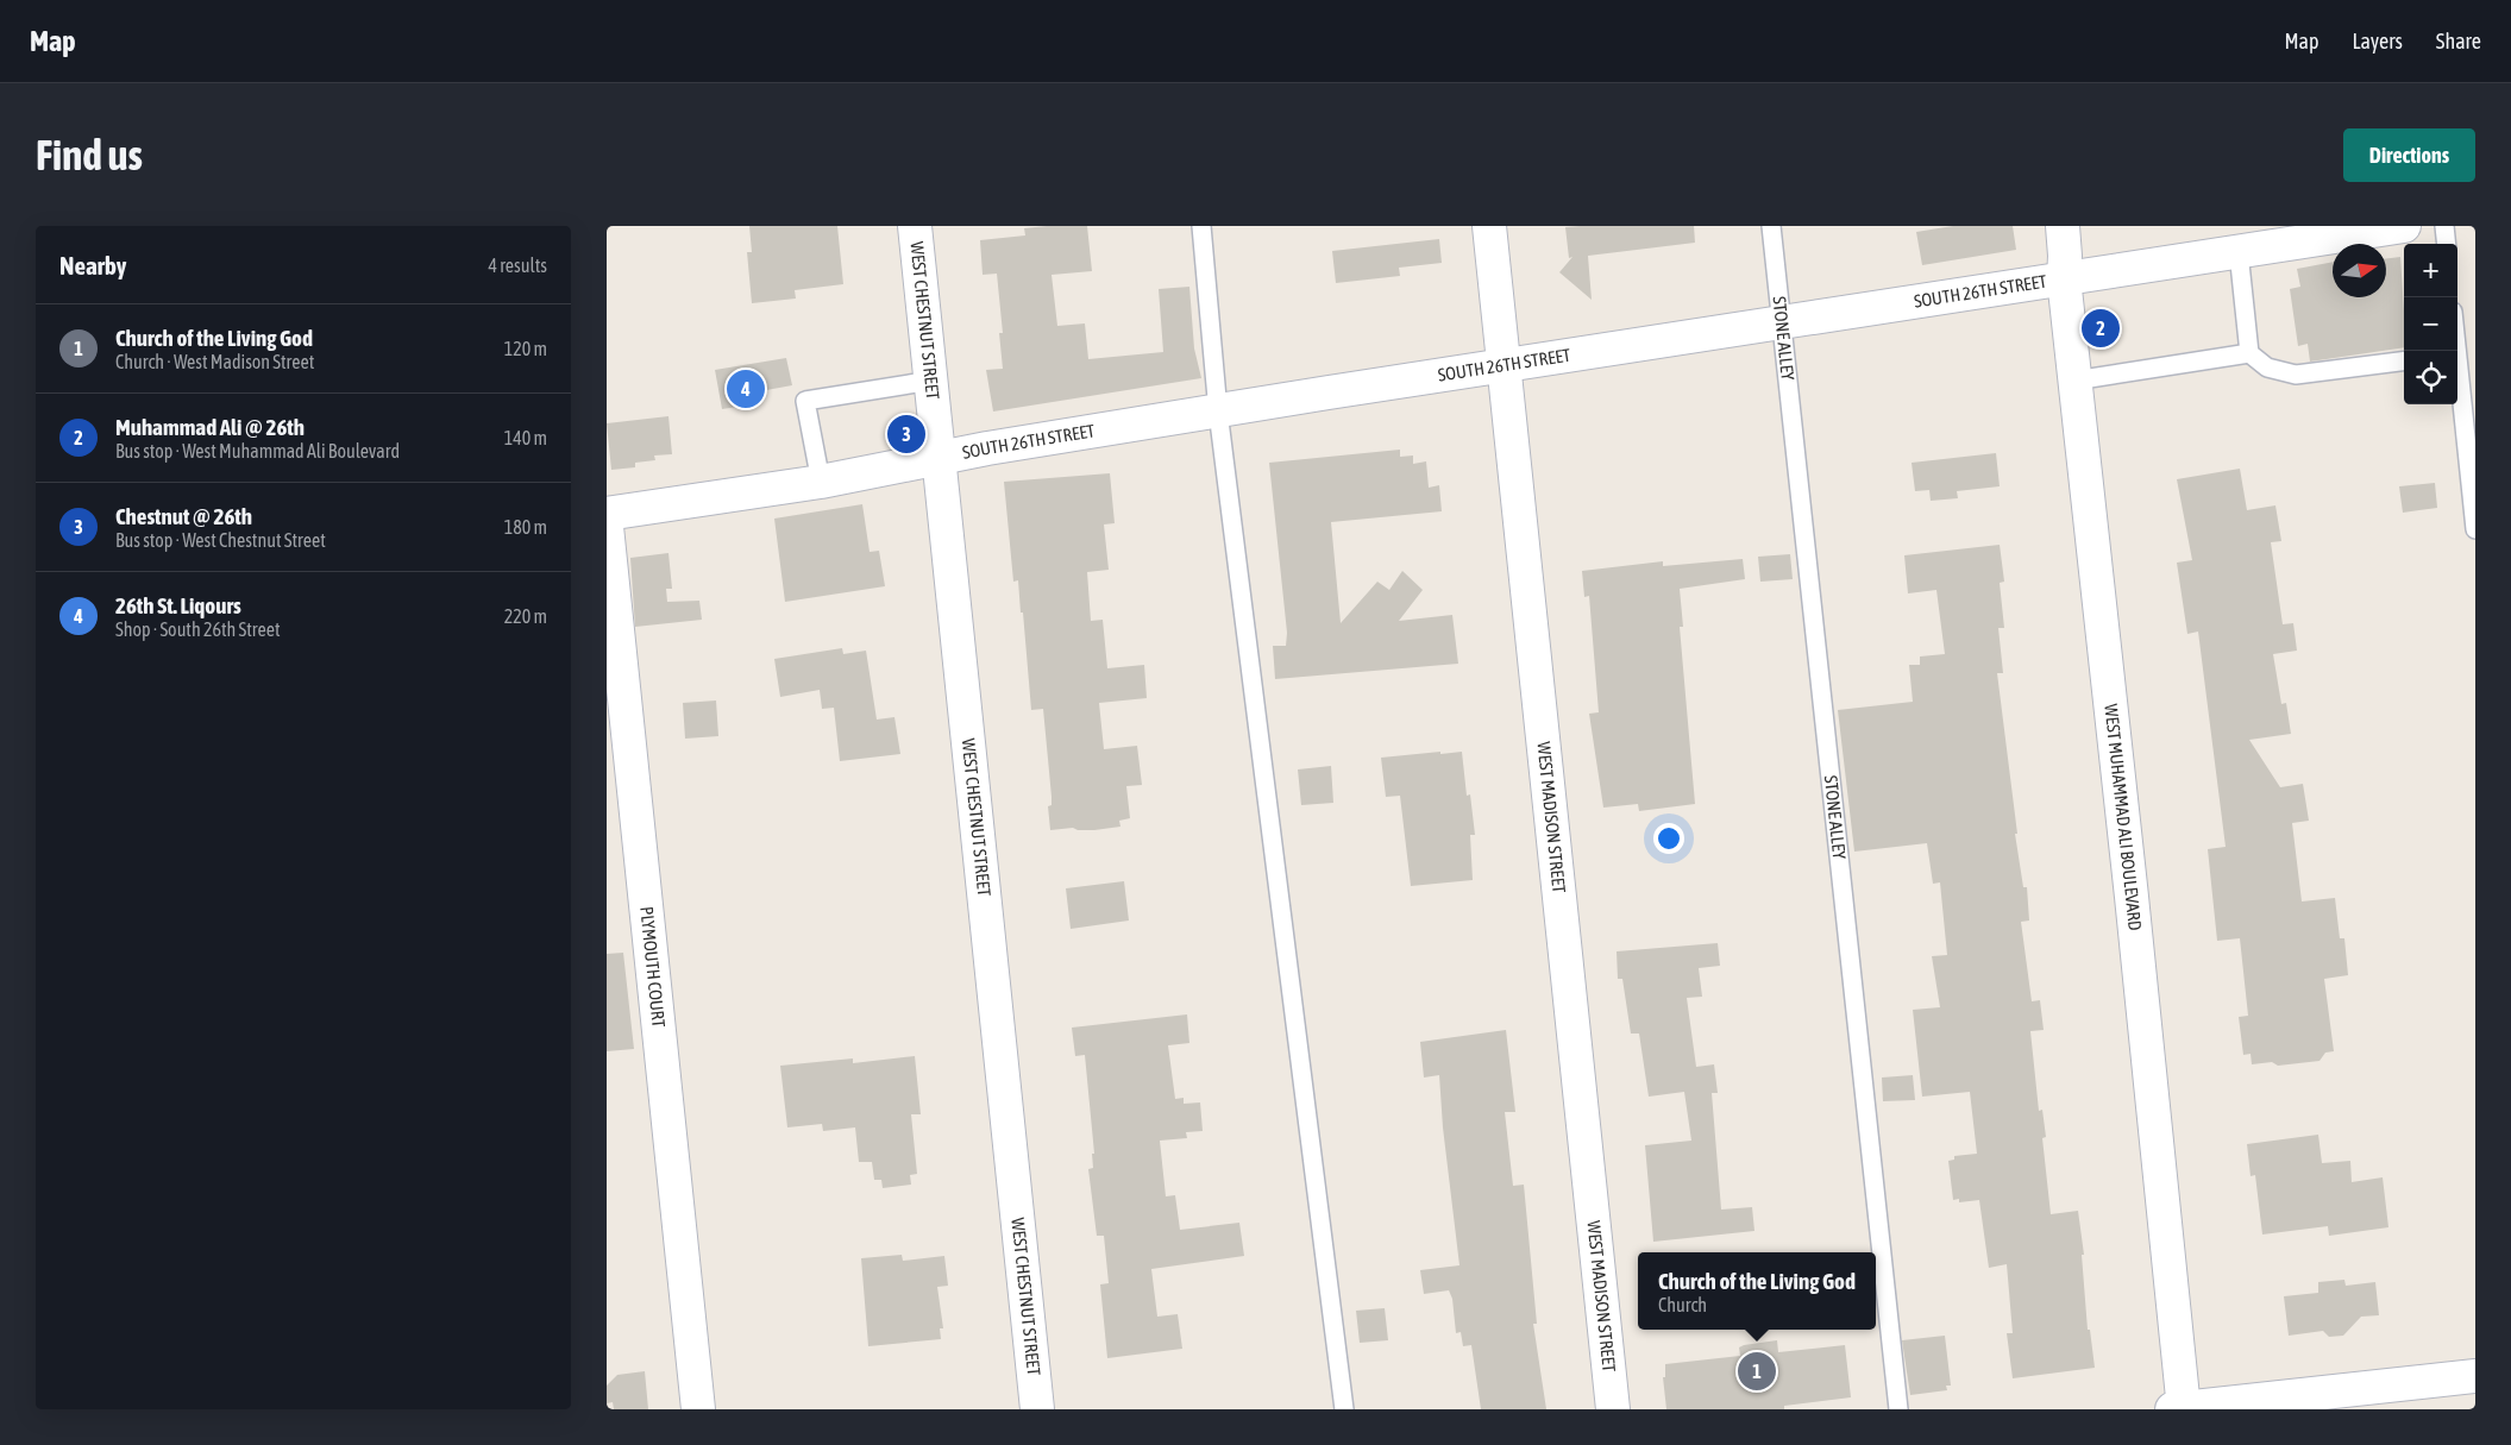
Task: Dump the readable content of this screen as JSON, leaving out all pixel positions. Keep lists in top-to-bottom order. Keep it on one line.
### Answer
{"streets":{"street":["SOUTH 26TH STREET","WEST CHESTNUT STREET","WEST MADISON STREET","WEST MUHAMMAD ALI BOULEVARD","PLYMOUTH COURT"],"lane":["STONE ALLEY"]},"crossings":[["SOUTH 26TH STREET","WEST CHESTNUT STREET"],["SOUTH 26TH STREET","STONE ALLEY"],["SOUTH 26TH STREET","WEST MADISON STREET"],["SOUTH 26TH STREET","WEST MUHAMMAD ALI BOULEVARD"]],"north":"right","page":{"header":"Map","nav":["Map","Layers","Share"],"buttons":"Directions","title":"Find us","heading":["Nearby","4 results"],"map_buttons":["+","−"],"list":[{"mark":"1","name":"Church of the Living God","note":"Church · West Madison Street","value":"120 m"},{"mark":"2","name":"Muhammad Ali @ 26th","note":"Bus stop · West Muhammad Ali Boulevard","value":"140 m"},{"mark":"3","name":"Chestnut @ 26th","note":"Bus stop · West Chestnut Street","value":"180 m"},{"mark":"4","name":"26th St. Liqours","note":"Shop · South 26th Street","value":"220 m"}],"pins":["2","4","3","1"],"popup":["Church of the Living God","Church"]}}
